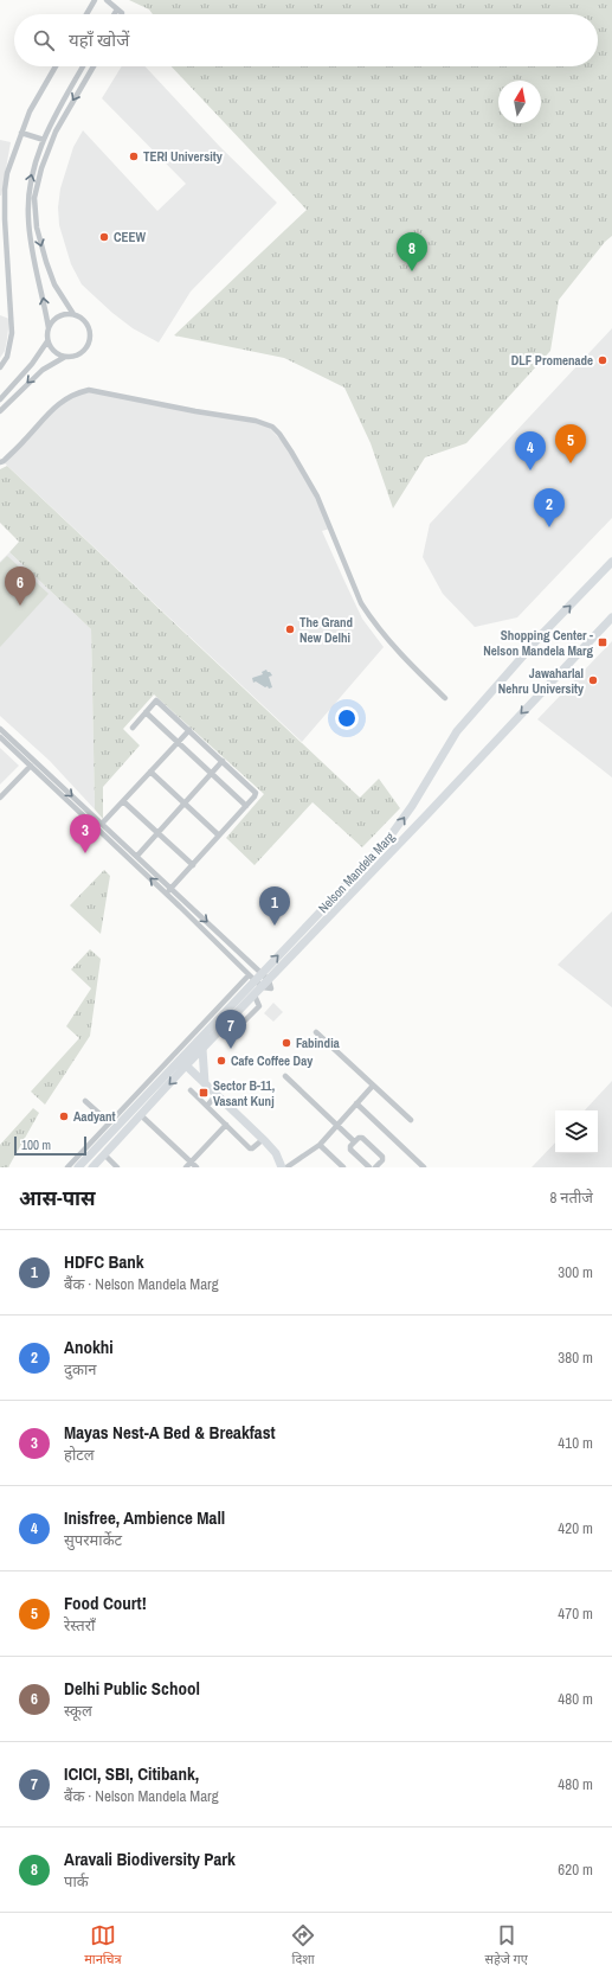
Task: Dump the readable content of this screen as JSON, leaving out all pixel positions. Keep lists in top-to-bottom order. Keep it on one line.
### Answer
{"streets":{"main road":["Nelson Mandela Marg"]},"places":{"other":["TERI University","CEEW","DLF Promenade","The Grand New Delhi","Jawaharlal Nehru University","Fabindia","Cafe Coffee Day","Aadyant"],"transit":["Shopping Center - Nelson Mandela Marg","Sector B-11, Vasant Kunj"]},"scale_bar":"100 m","north":"top","page":{"search":"यहाँ खोजें","pins":["8","5","4","2","6","3","1","7"],"scale":"100 m","heading":["आस-पास","8 नतीजे"],"list":[{"mark":"1","name":"HDFC Bank","note":"बैंक · Nelson Mandela Marg","value":"300 m"},{"mark":"2","name":"Anokhi","note":"दुकान","value":"380 m"},{"mark":"3","name":"Mayas Nest-A Bed & Breakfast","note":"होटल","value":"410 m"},{"mark":"4","name":"Inisfree, Ambience Mall","note":"सुपरमार्केट","value":"420 m"},{"mark":"5","name":"Food Court!","note":"रेस्तराँ","value":"470 m"},{"mark":"6","name":"Delhi Public School","note":"स्कूल","value":"480 m"},{"mark":"7","name":"ICICI, SBI, Citibank,","note":"बैंक · Nelson Mandela Marg","value":"480 m"},{"mark":"8","name":"Aravali Biodiversity Park","note":"पार्क","value":"620 m"}],"nav":["मानचित्र","दिशा","सहेजे गए"]}}
